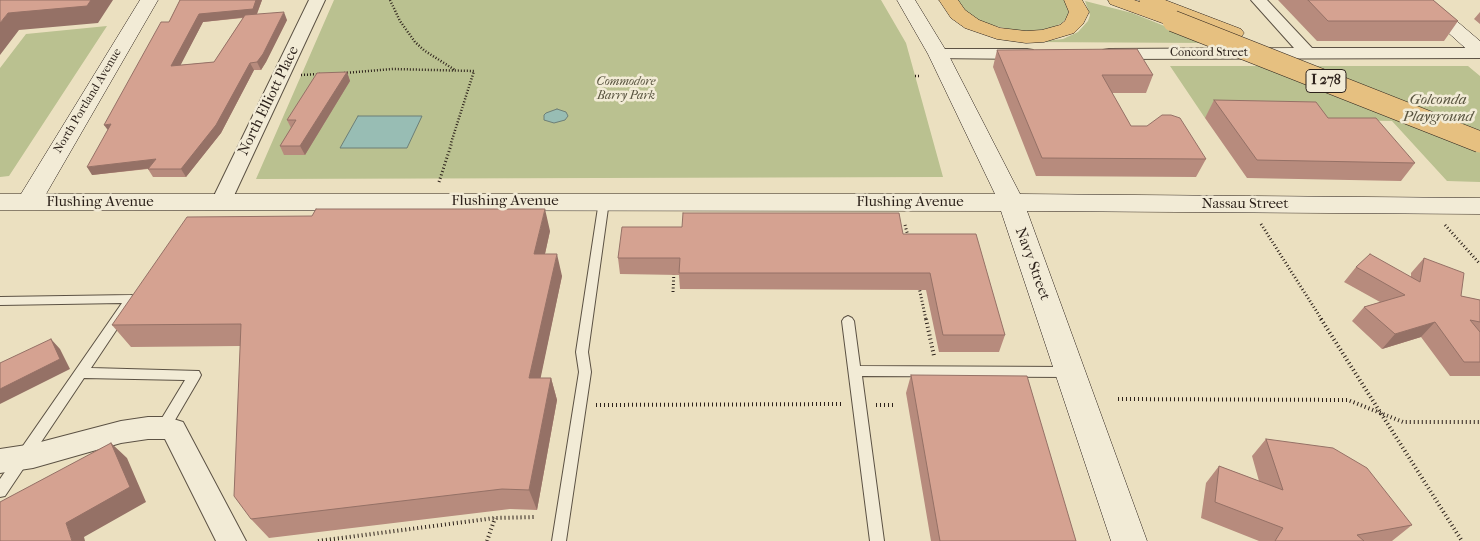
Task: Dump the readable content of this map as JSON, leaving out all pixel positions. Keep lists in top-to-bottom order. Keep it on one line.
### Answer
{"streets":{"highway":["I 278"],"main road":["North Portland Avenue","Flushing Avenue","Nassau Street","Navy Street"],"street":["Concord Street","North Elliott Place"]},"crossings":[["North Portland Avenue","Flushing Avenue"],["North Elliott Place","Flushing Avenue"],["Flushing Avenue","Nassau Street"],["Flushing Avenue","Navy Street"],["Nassau Street","Navy Street"]],"parks":["Commodore Barry Park","Golconda Playground"]}
